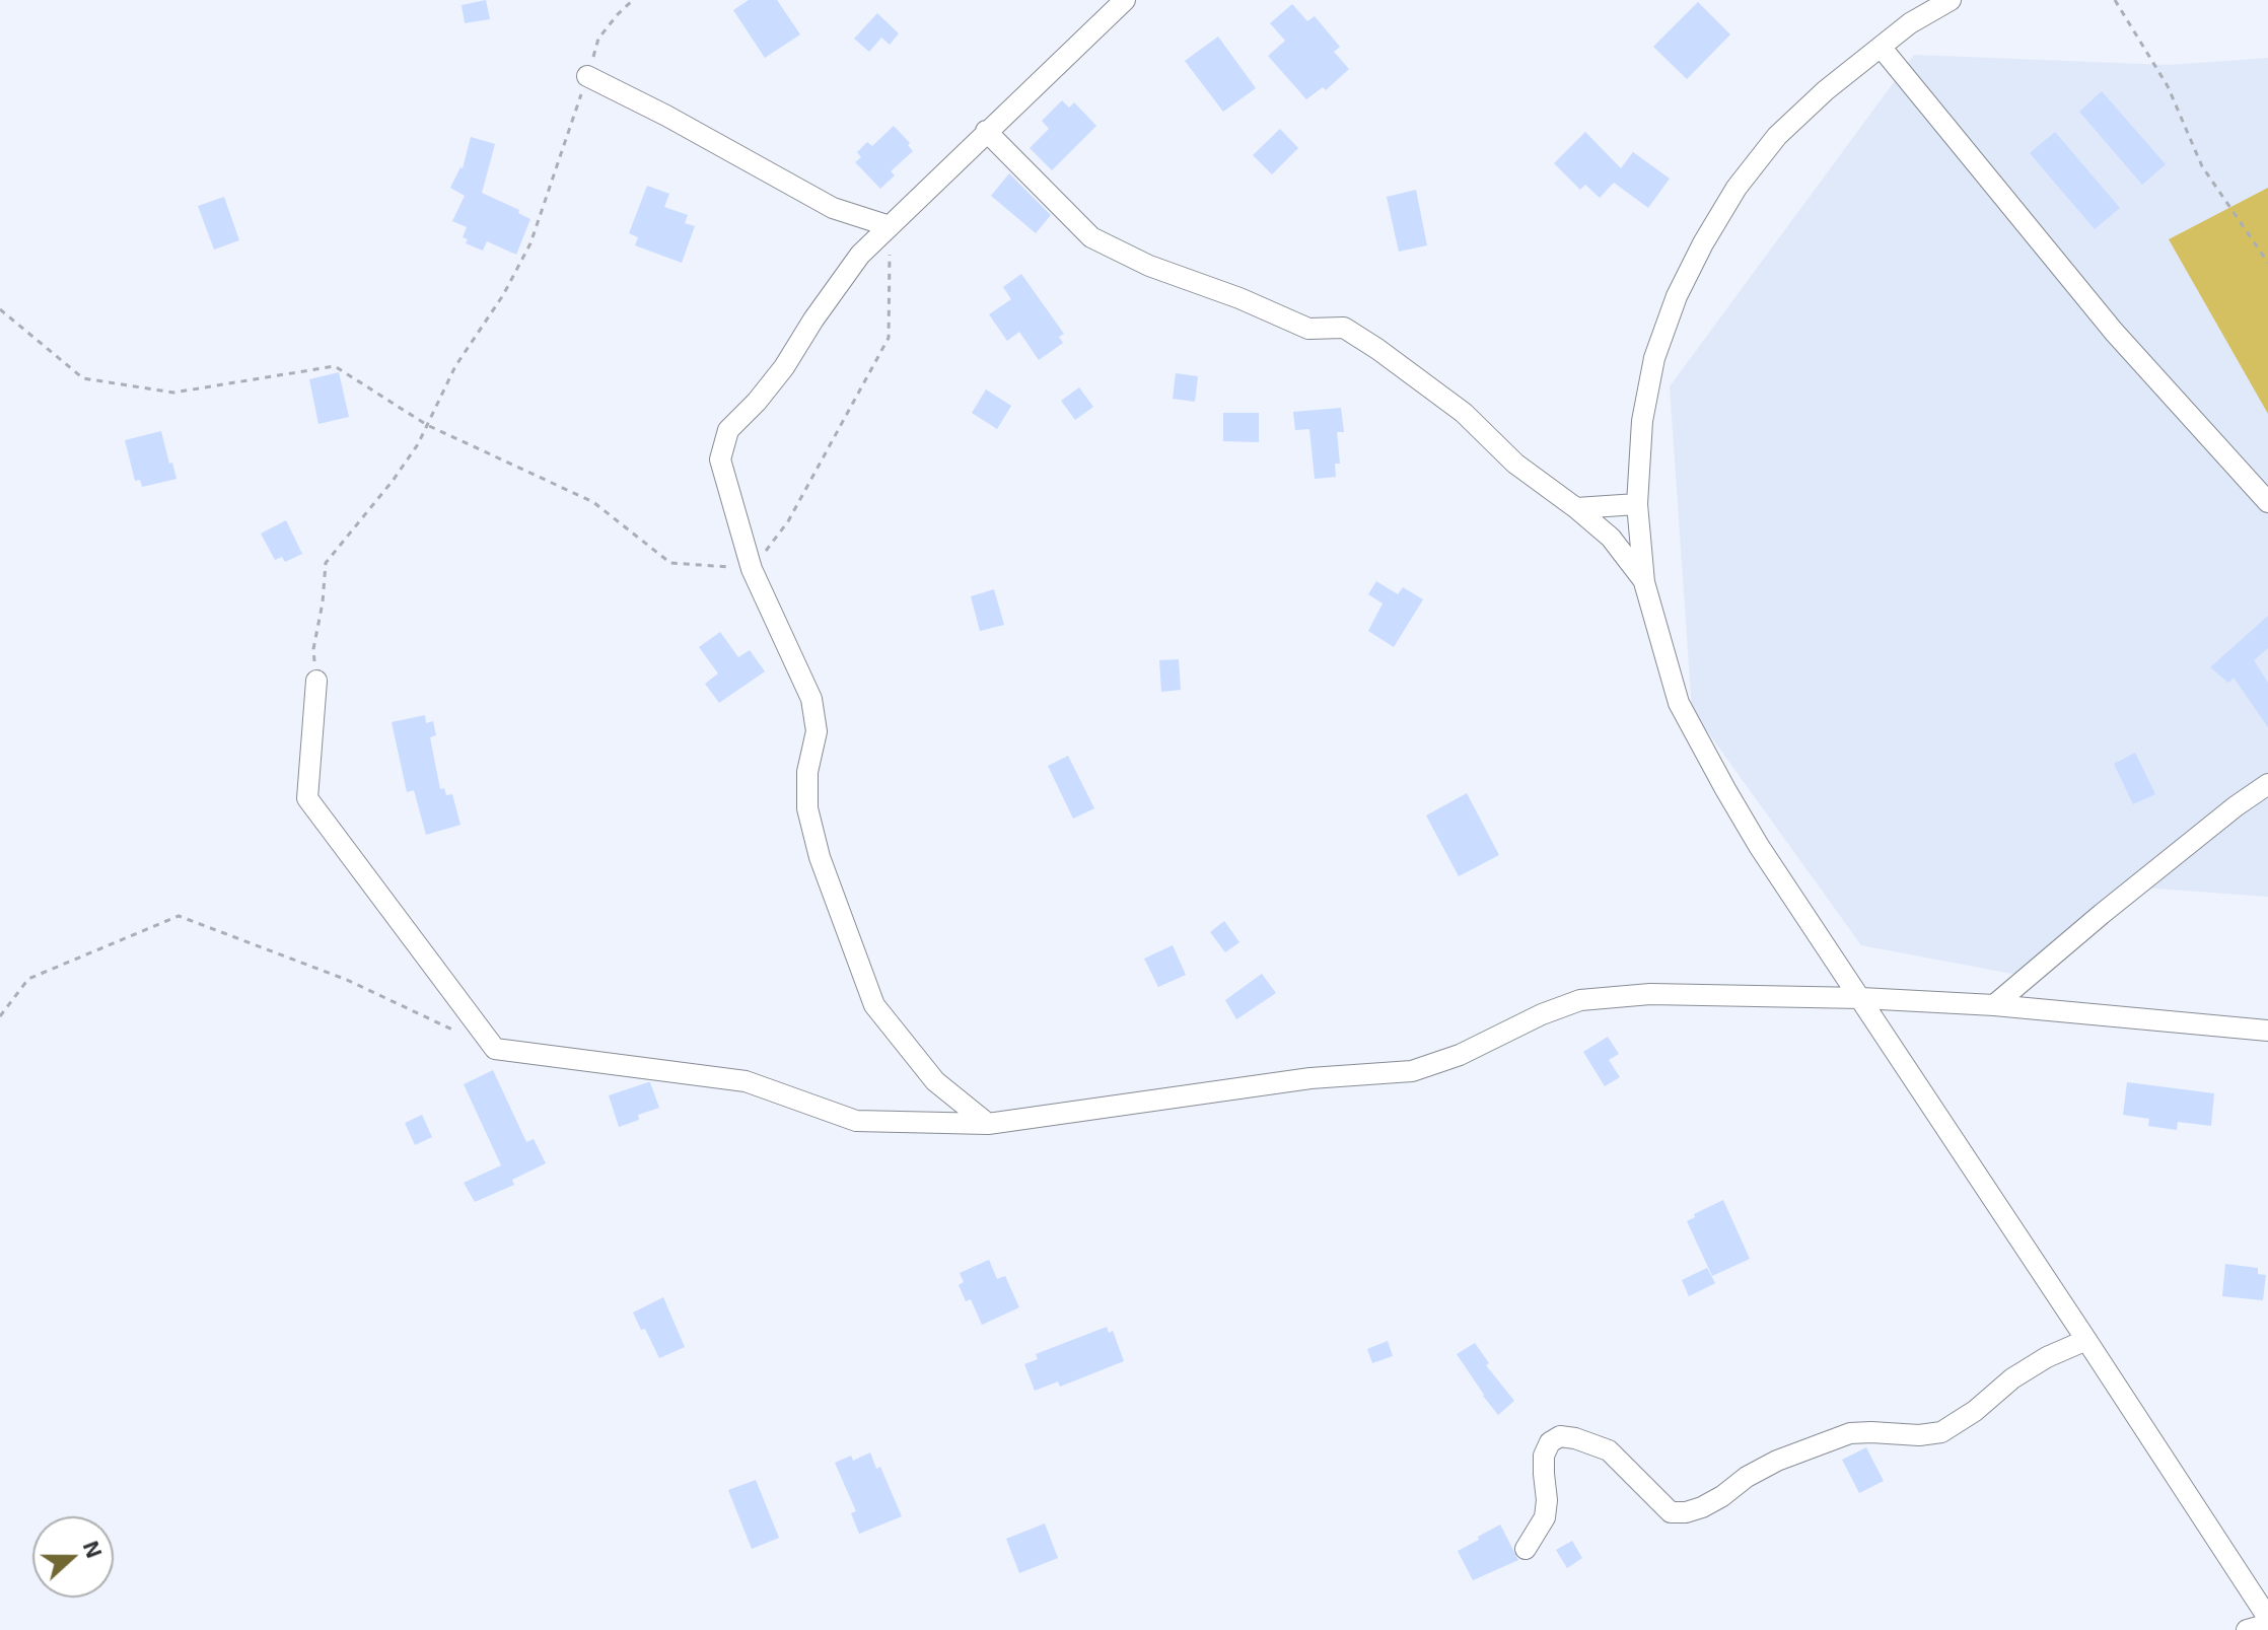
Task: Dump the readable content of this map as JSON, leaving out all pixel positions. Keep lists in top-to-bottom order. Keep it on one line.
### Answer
{"north":"right"}
